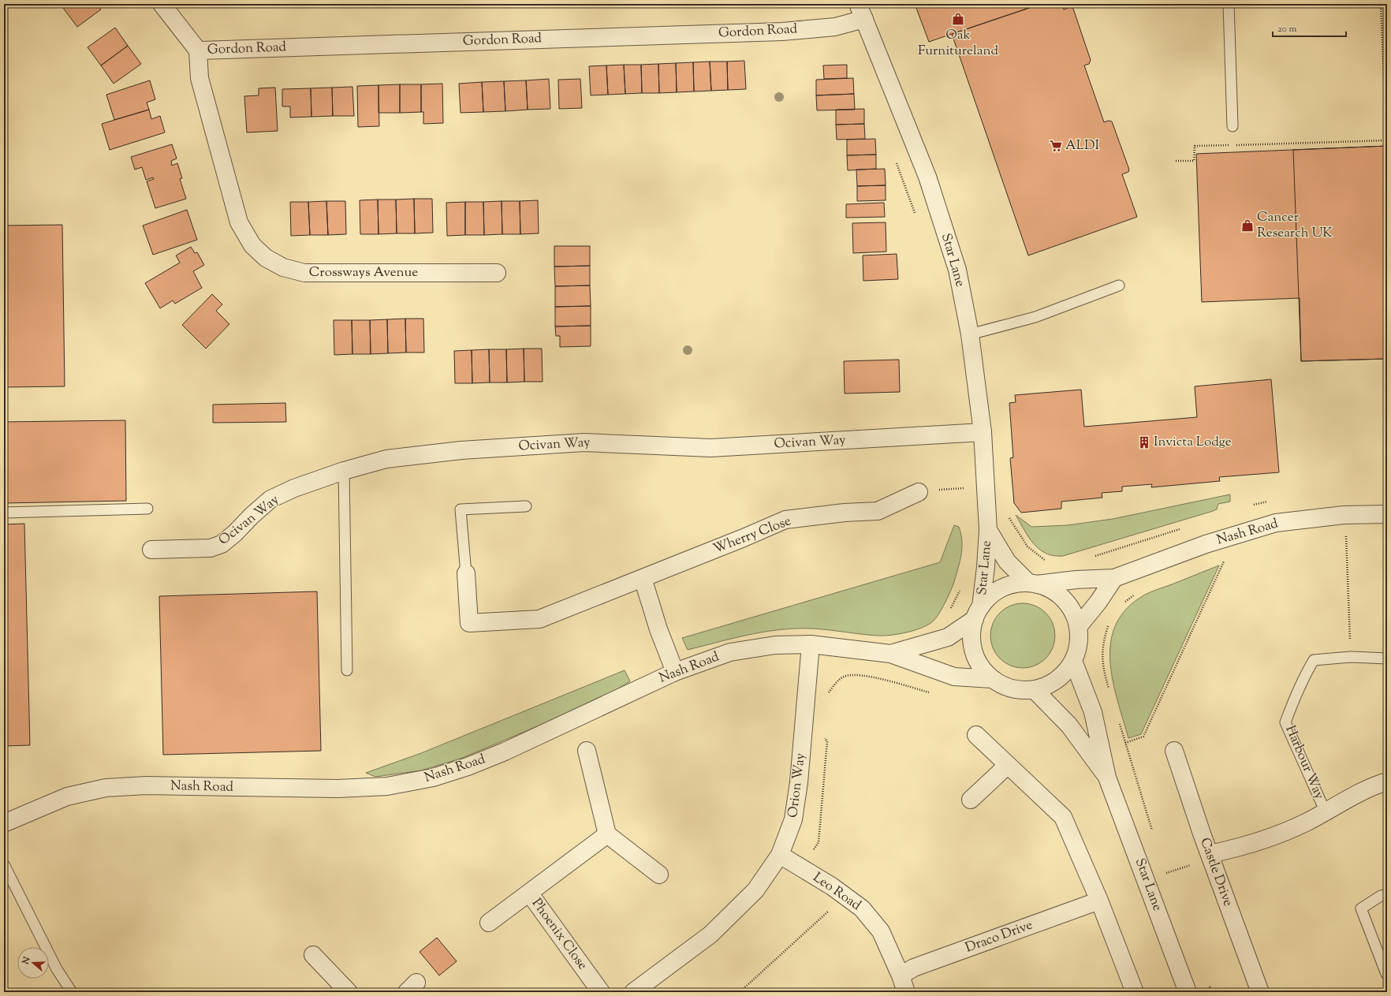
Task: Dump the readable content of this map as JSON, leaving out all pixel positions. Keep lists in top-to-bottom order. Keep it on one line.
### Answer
{"streets":{"street":["Gordon Road","Star Lane","Crossways Avenue","Ocivan Way","Nash Road","Wherry Close","Harbour Way","Orion Way","Castle Drive","Leo Road","Phoenix Close","Draco Drive"]},"crossings":[["Gordon Road","Star Lane"],["Gordon Road","Crossways Avenue"],["Star Lane","Ocivan Way"],["Star Lane","Nash Road"],["Nash Road","Orion Way"],["Harbour Way","Castle Drive"],["Orion Way","Leo Road"],["Leo Road","Draco Drive"]],"places":{"shop":["Oak Furnitureland","Cancer Research UK"],"supermarket":["ALDI"],"building":["Invicta Lodge"]},"scale_bar":"20 m","north":"left"}
